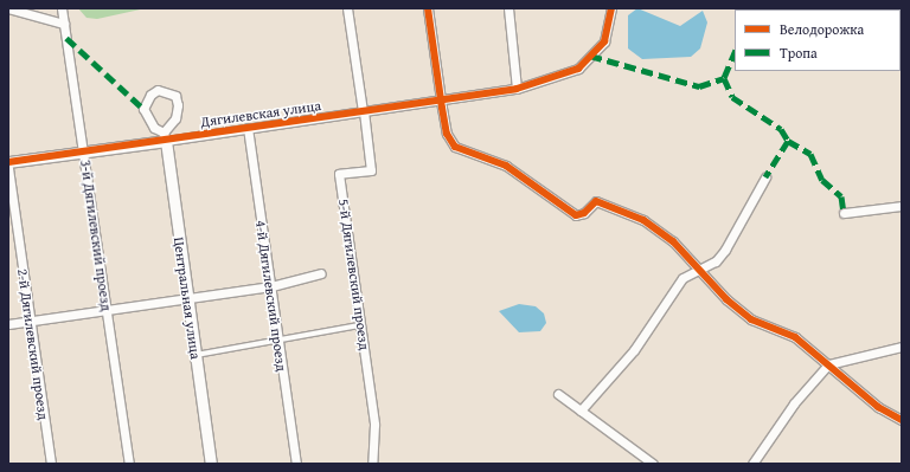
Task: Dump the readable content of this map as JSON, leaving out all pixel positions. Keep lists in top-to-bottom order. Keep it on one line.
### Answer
{"streets":{"street":["Дягилевская улица","3-й Дягилевский проезд","5-й Дягилевский проезд","4-й Дягилевский проезд","Центральная улица","2-й Дягилевский проезд"]},"crossings":[["Дягилевская улица","3-й Дягилевский проезд"],["Дягилевская улица","5-й Дягилевский проезд"],["Дягилевская улица","4-й Дягилевский проезд"],["Дягилевская улица","Центральная улица"]],"legend":["Велодорожка","Тропа"]}
